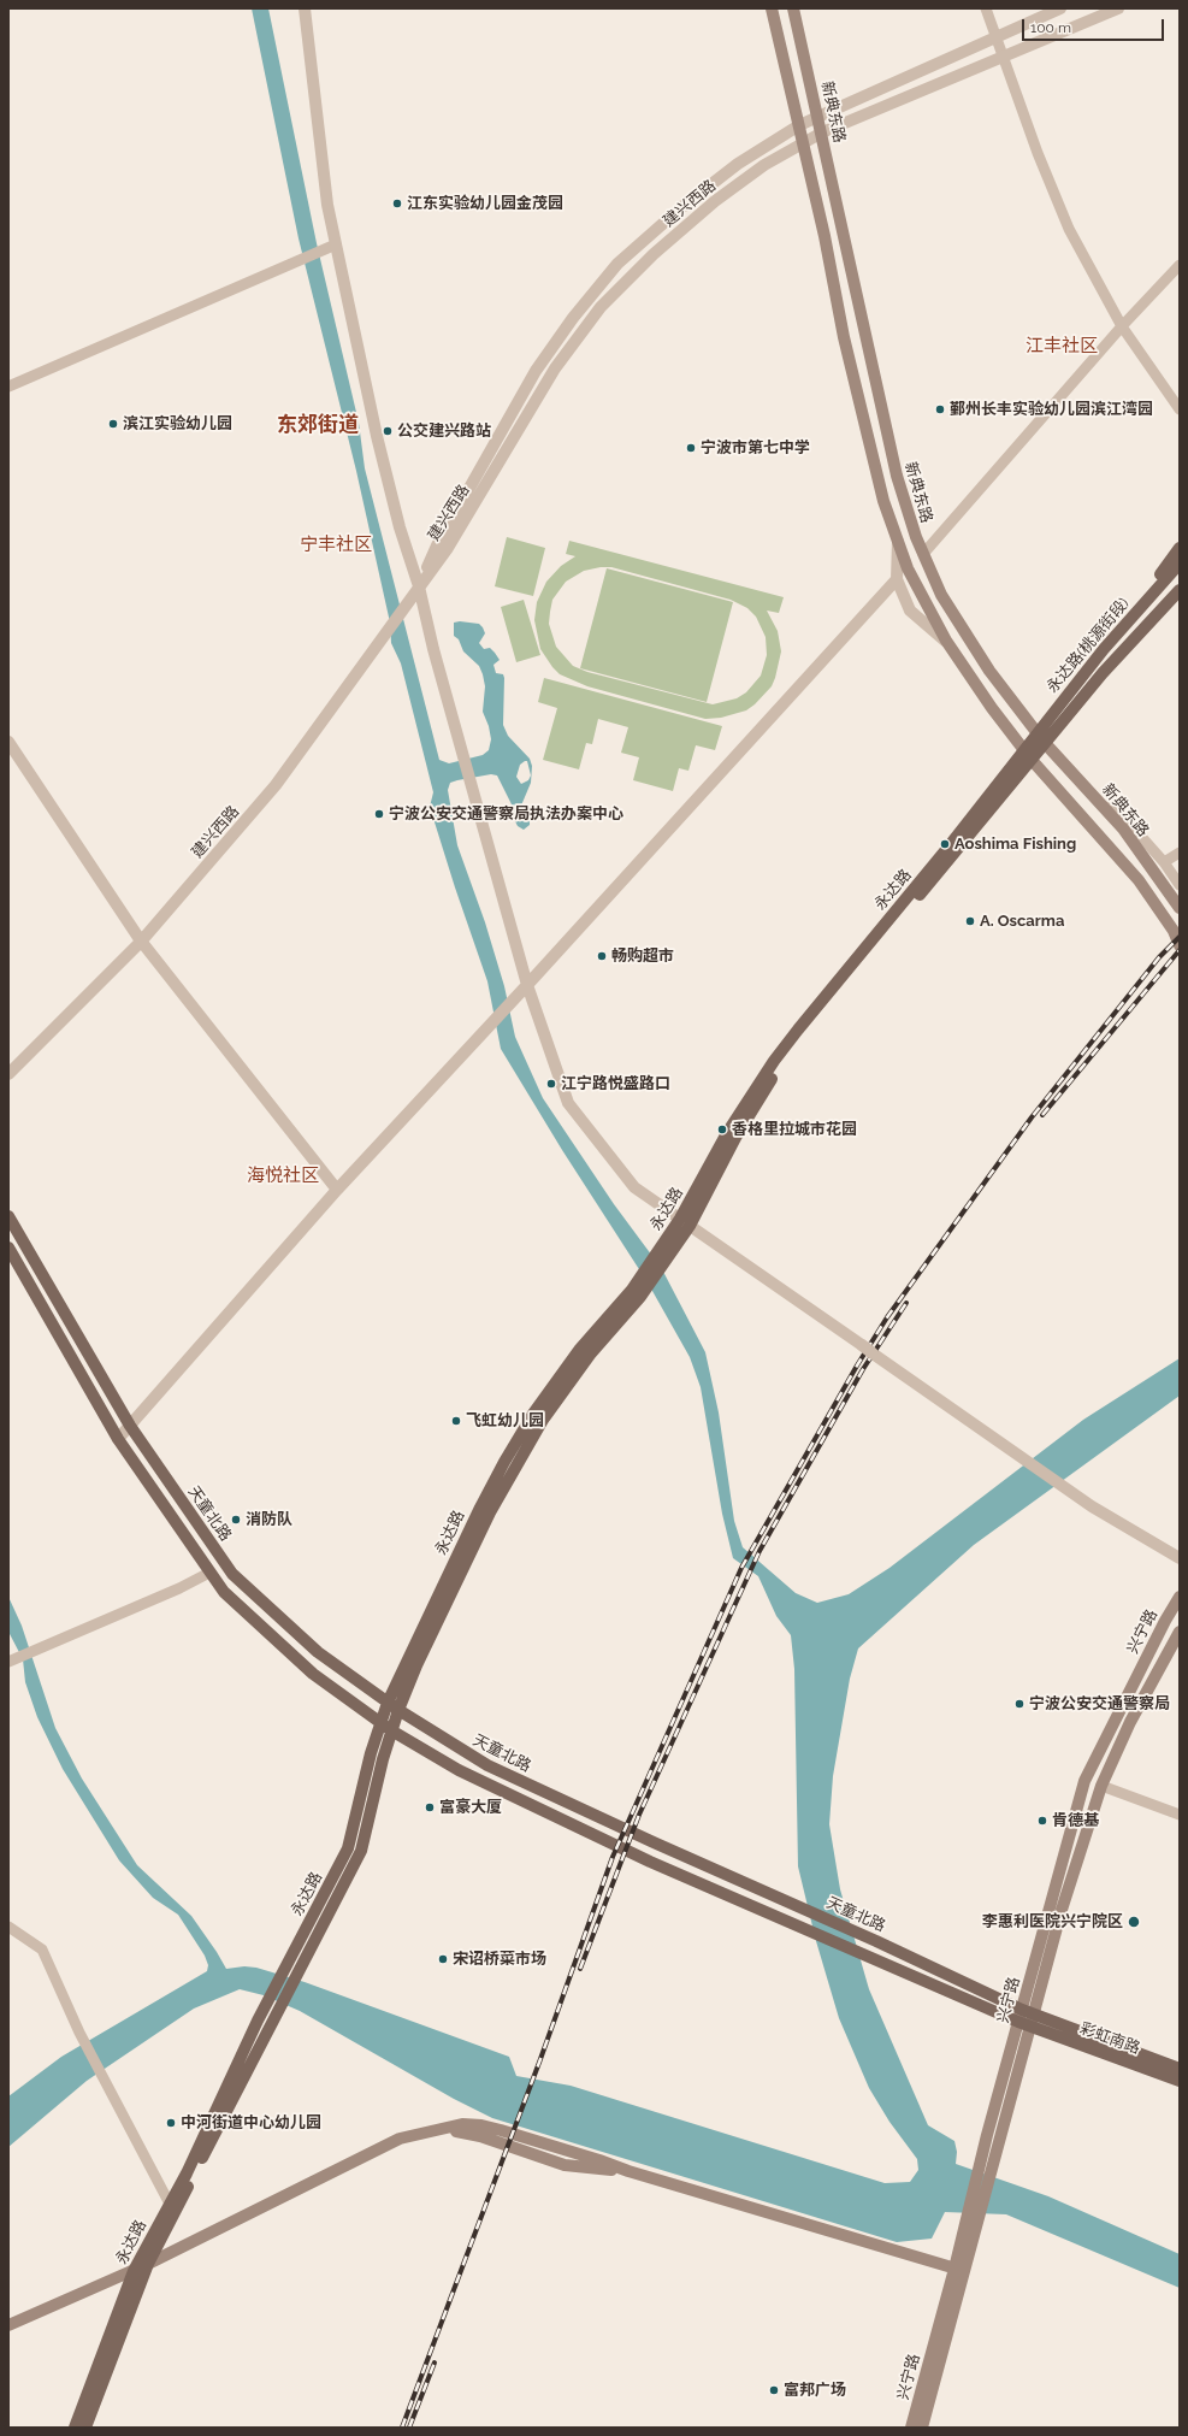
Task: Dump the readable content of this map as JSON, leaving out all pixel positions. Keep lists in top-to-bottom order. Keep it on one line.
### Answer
{"streets":{"main road":["新典东路","永达路(桃源街段)","永达路","天童北路","兴宁路","彩虹南路"],"street":["建兴西路"]},"crossings":[["新典东路","建兴西路"],["新典东路","永达路(桃源街段)"],["永达路(桃源街段)","永达路"],["永达路","天童北路"],["天童北路","兴宁路"],["天童北路","彩虹南路"],["兴宁路","彩虹南路"]],"districts":["江丰社区","东郊街道","宁丰社区","海悦社区"],"places":["江东实验幼儿园金茂园","鄞州长丰实验幼儿园滨江湾园","滨江实验幼儿园","公交建兴路站","宁波市第七中学","宁波公安交通警察局执法办案中心","Aoshima Fishing","A. Oscarma","畅购超市","江宁路悦盛路口","香格里拉城市花园","飞虹幼儿园","消防队","宁波公安交通警察局","富豪大厦","肯德基","李惠利医院兴宁院区","宋诏桥菜市场","中河街道中心幼儿园","富邦广场"],"scale_bar":"100 m"}
